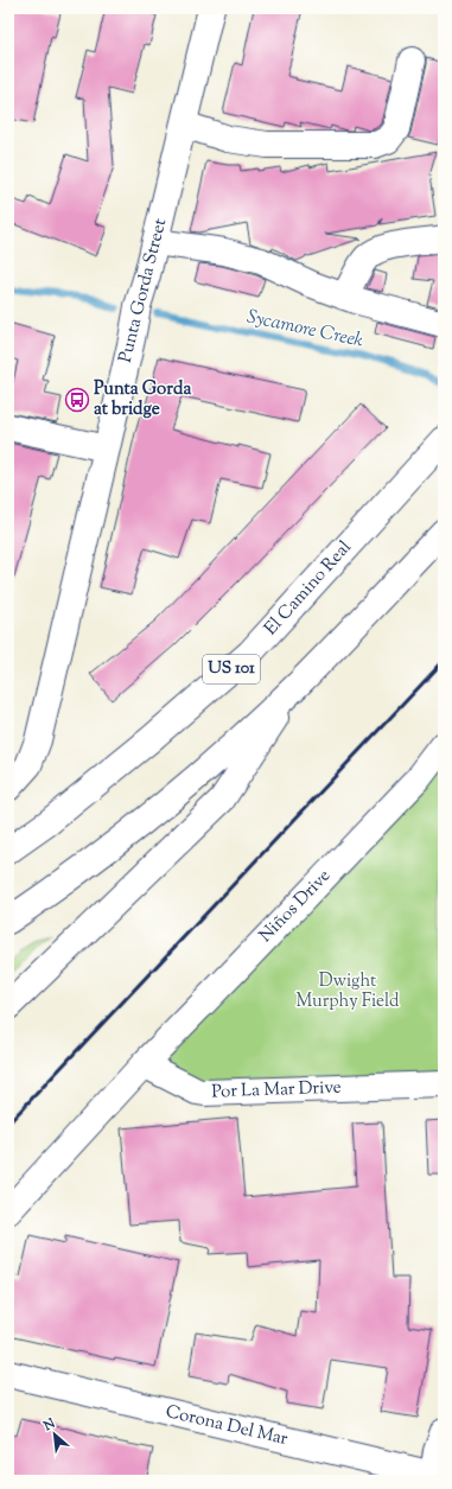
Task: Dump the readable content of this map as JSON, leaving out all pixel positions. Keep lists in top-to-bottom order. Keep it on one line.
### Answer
{"streets":{"main road":["Punta Gorda Street","El Camino Real","US 101","Niños Drive","Por La Mar Drive","Corona Del Mar"]},"crossings":[["Niños Drive","Por La Mar Drive"]],"water":["Sycamore Creek"],"parks":["Dwight Murphy Field"],"places":{"bus stop":["Punta Gorda at bridge"]},"north":"top left"}
